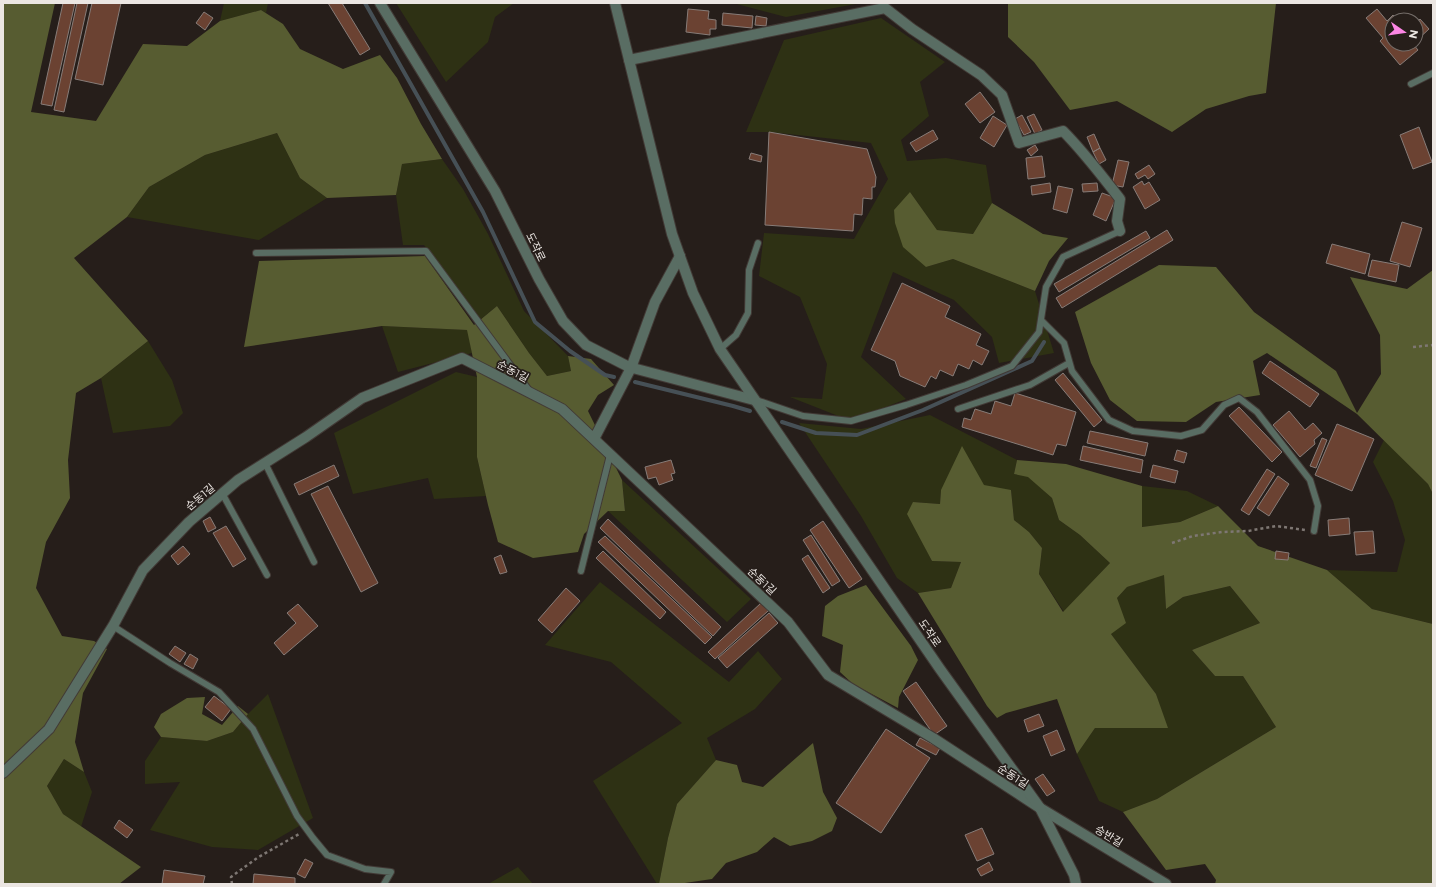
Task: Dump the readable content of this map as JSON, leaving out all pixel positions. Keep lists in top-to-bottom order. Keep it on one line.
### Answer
{"streets":{"street":["도작로","순동1길","승반길"]},"crossings":[["도작로","순동1길"],["도작로","승반길"],["순동1길","승반길"]],"north":"right"}
